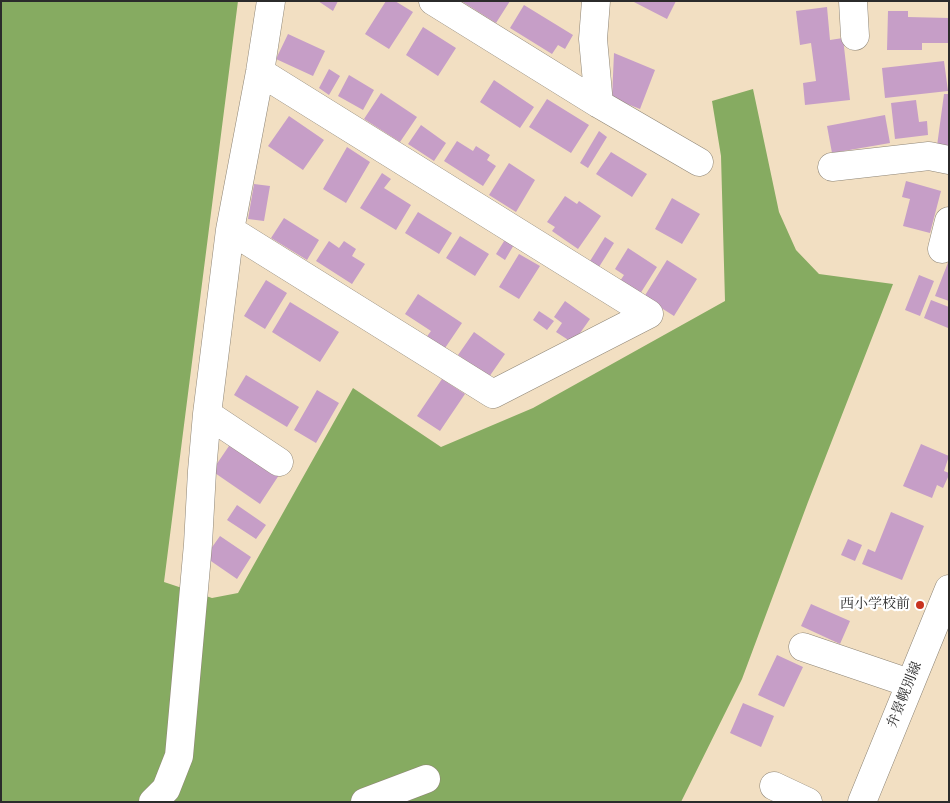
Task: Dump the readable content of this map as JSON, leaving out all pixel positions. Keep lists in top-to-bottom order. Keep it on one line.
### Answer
{"streets":{"street":["弁景幌別線"]},"places":["西小学校前"]}
